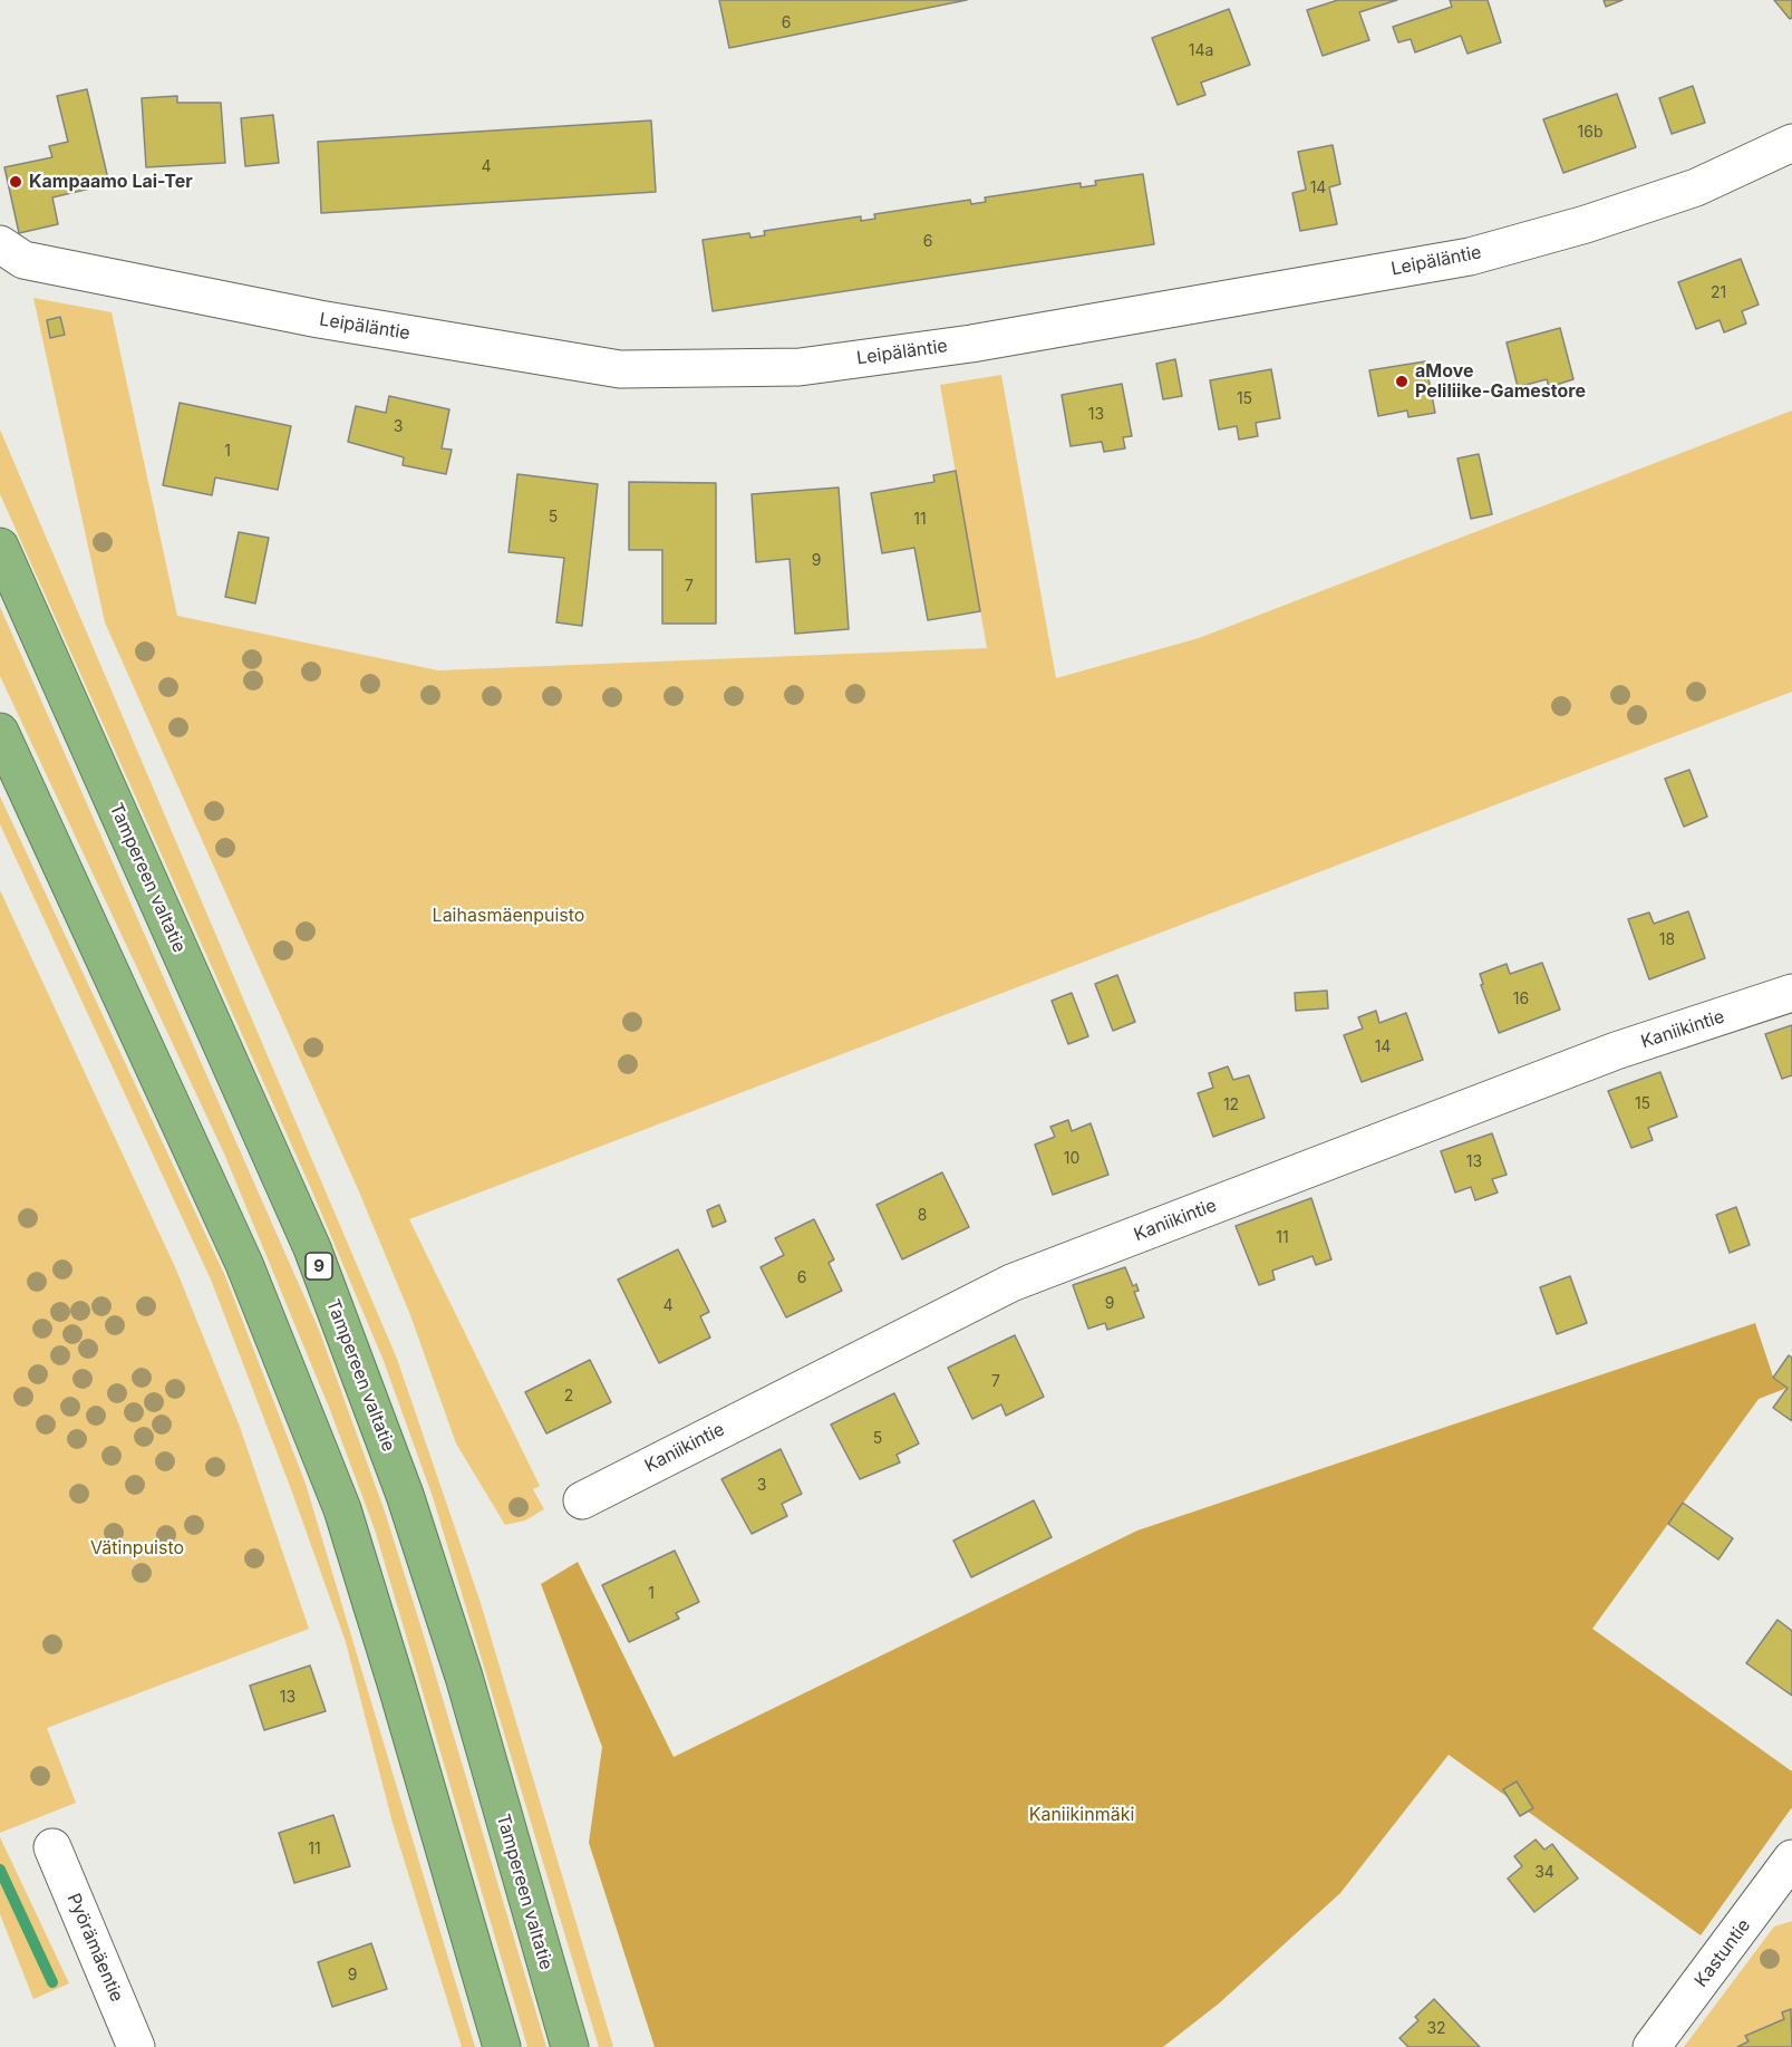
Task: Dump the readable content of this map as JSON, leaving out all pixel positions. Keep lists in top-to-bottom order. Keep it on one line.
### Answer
{"streets":{"highway":["Tampereen valtatie","9"],"street":["Leipäläntie","Kaniikintie","Pyörämäentie","Kastuntie"]},"parks":["Laihasmäenpuisto","Vätinpuisto","Kaniikinmäki"],"places":["Kampaamo Lai-Ter","aMove Peliliike-Gamestore"],"house_numbers":["6","14a","16b","4","14","6","21","15","13","3","1","5","11","9","7","18","16","14","15","12","10","13","8","11","6","9","4","7","2","5","3","1","13","11","34","9","32"]}
